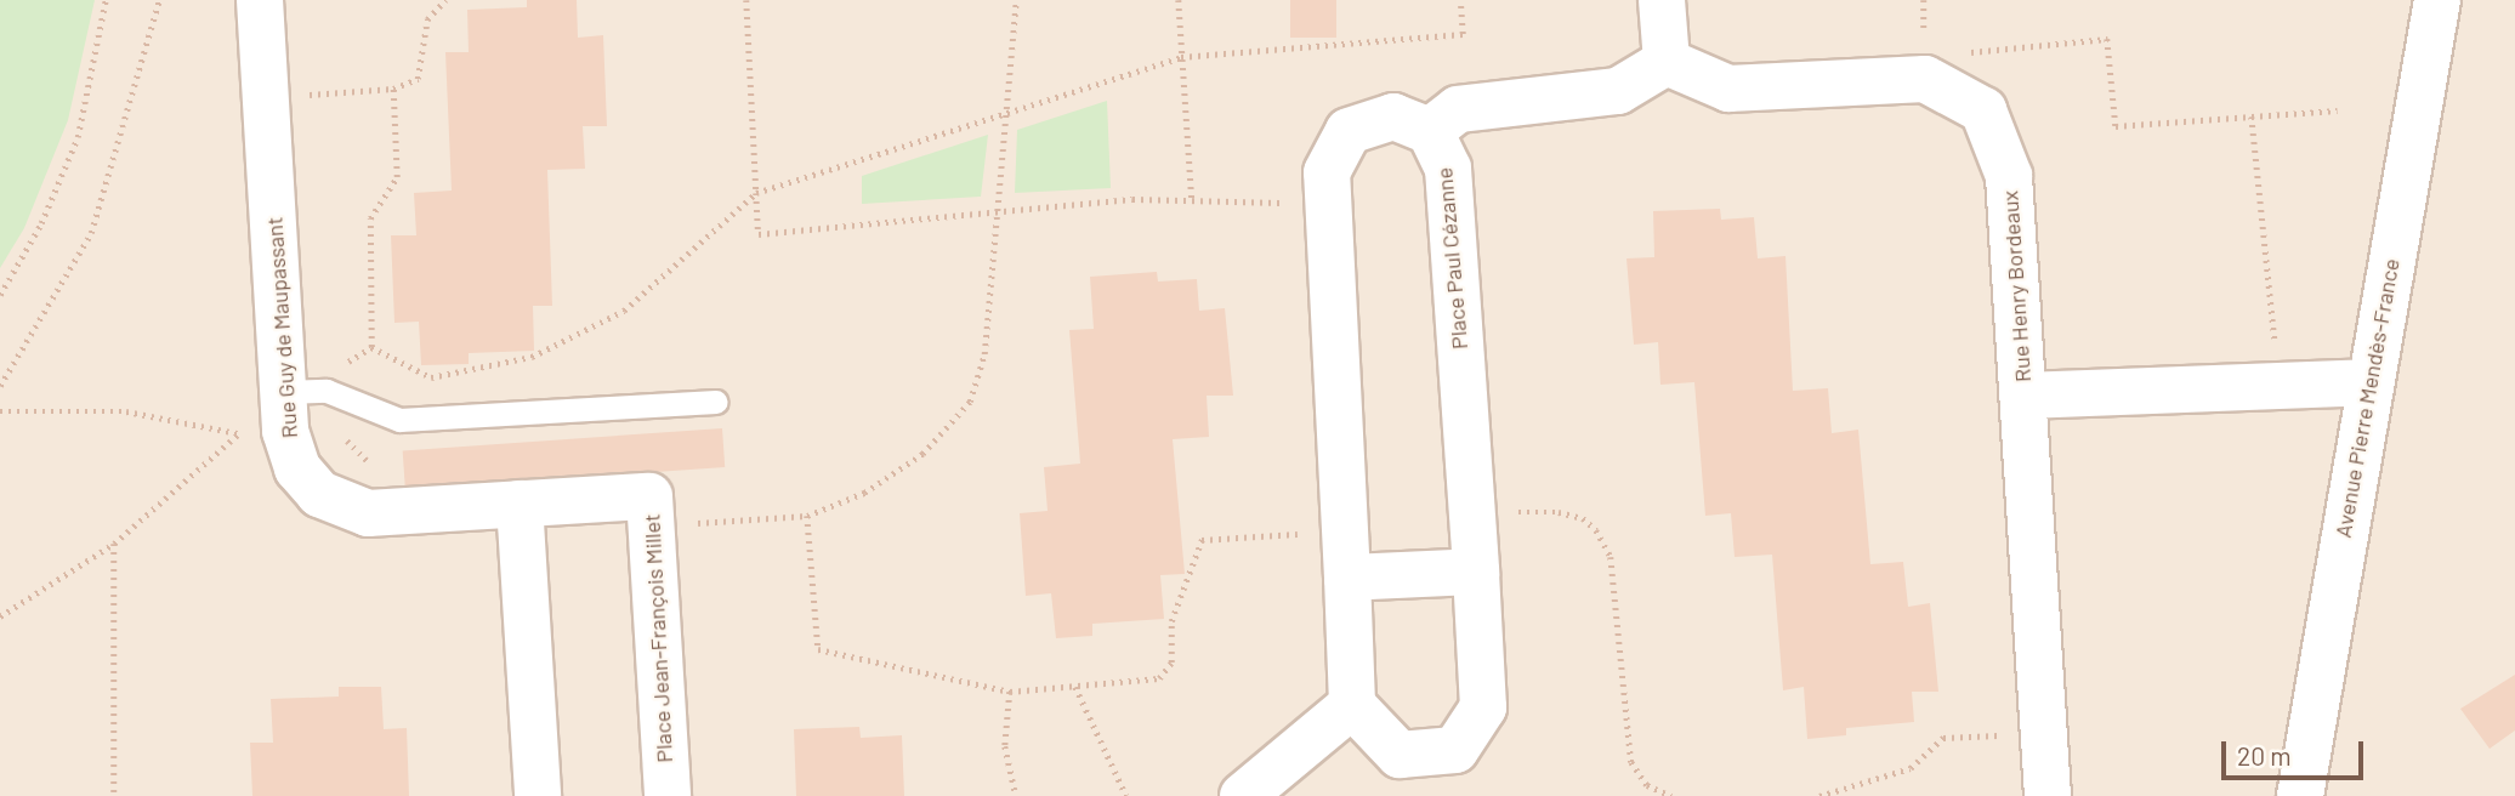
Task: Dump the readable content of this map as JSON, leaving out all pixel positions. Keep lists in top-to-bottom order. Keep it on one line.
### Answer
{"streets":{"street":["Place Paul Cézanne","Rue Henry Bordeaux","Rue Guy de Maupassant","Avenue Pierre Mendès-France","Place Jean-François Millet"]},"crossings":[["Rue Guy de Maupassant","Place Jean-François Millet"]],"scale_bar":"20 m"}
